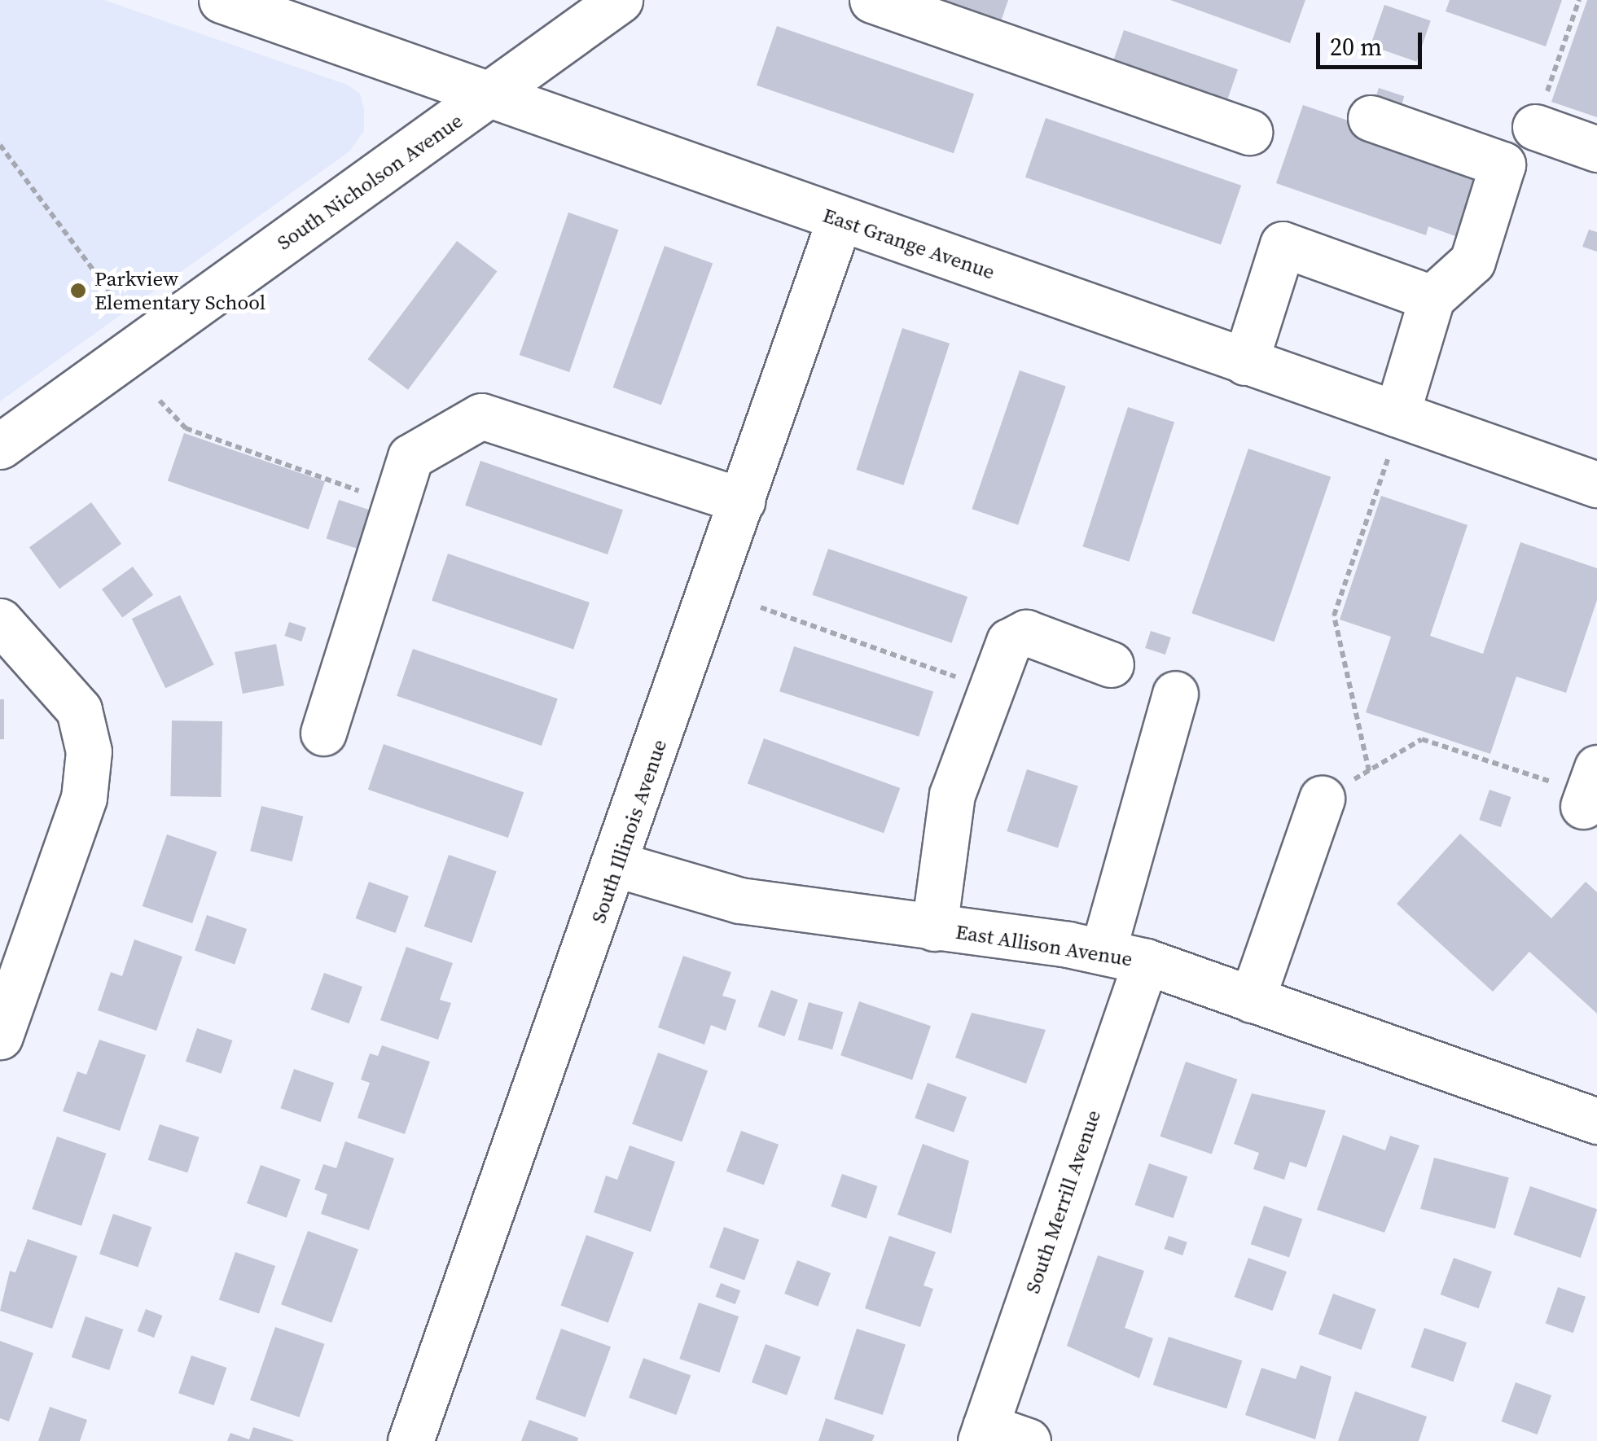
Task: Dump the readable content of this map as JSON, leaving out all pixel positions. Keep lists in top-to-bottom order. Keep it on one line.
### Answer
{"streets":{"street":["South Nicholson Avenue","East Grange Avenue","South Illinois Avenue","East Allison Avenue","South Merrill Avenue"]},"crossings":[["South Nicholson Avenue","East Grange Avenue"],["East Grange Avenue","South Illinois Avenue"],["South Illinois Avenue","East Allison Avenue"],["East Allison Avenue","South Merrill Avenue"]],"places":["Parkview Elementary School"],"scale_bar":"20 m"}
